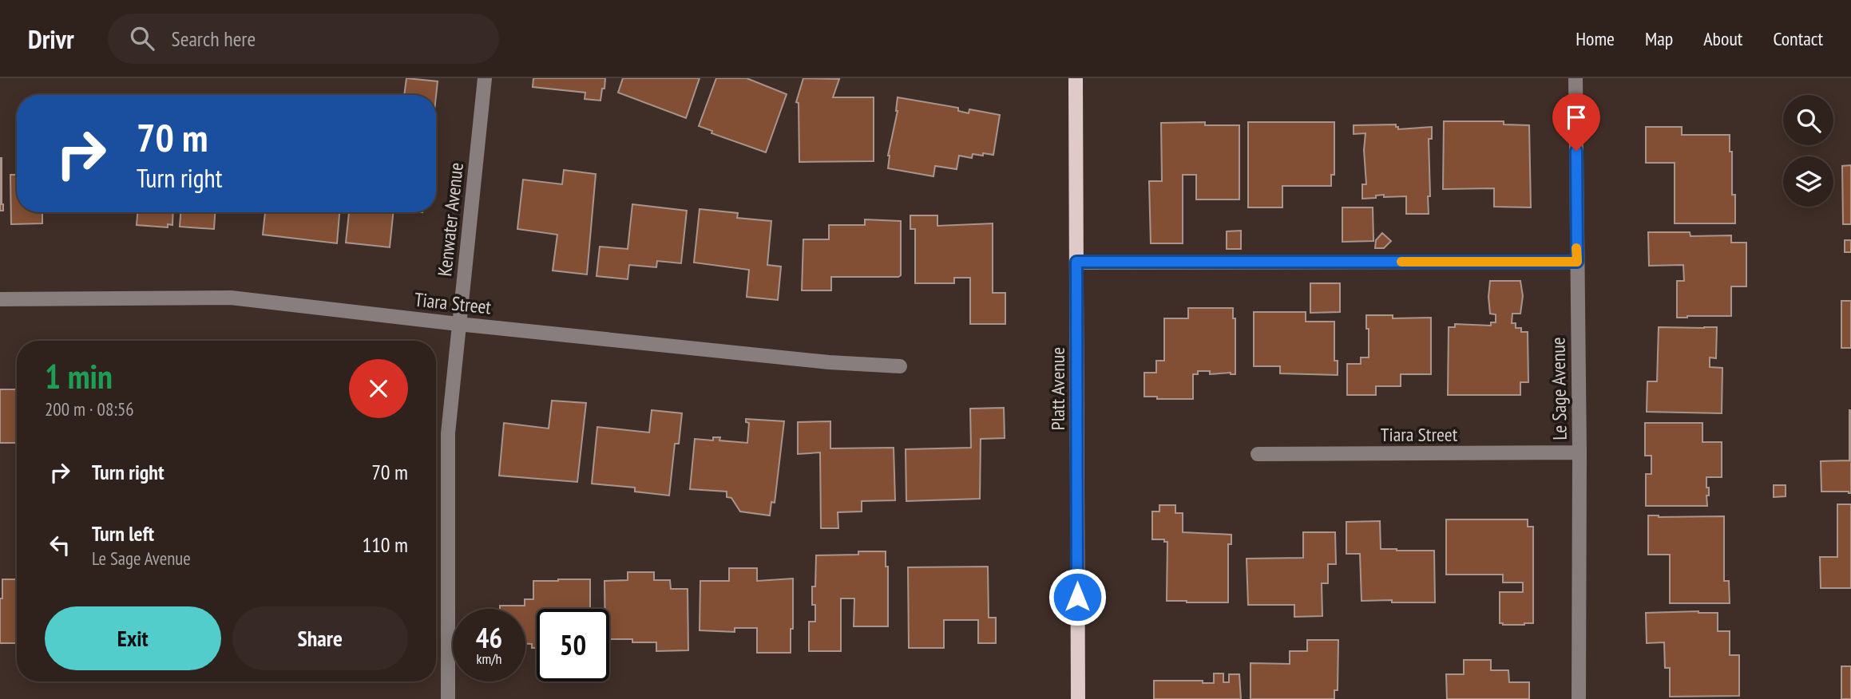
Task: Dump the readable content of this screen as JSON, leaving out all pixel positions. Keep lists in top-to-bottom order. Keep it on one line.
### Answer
{"streets":{"main road":["Platt Avenue"],"street":["Kenwater Avenue","Tiara Street","Le Sage Avenue"]},"crossings":[["Kenwater Avenue","Tiara Street"],["Tiara Street","Le Sage Avenue"]],"page":{"header":"Drivr","search":"Search here","nav":["Home","Map","About","Contact"],"turn":["70 m","Turn right"],"heading":["1 min","200 m · 08:56"],"list":[{"name":"Turn right","value":"70 m"},{"name":"Turn left","note":"Le Sage Avenue","value":"110 m"}],"buttons":["Exit","Share"],"speed":"46 km/h","limit":"50"}}
